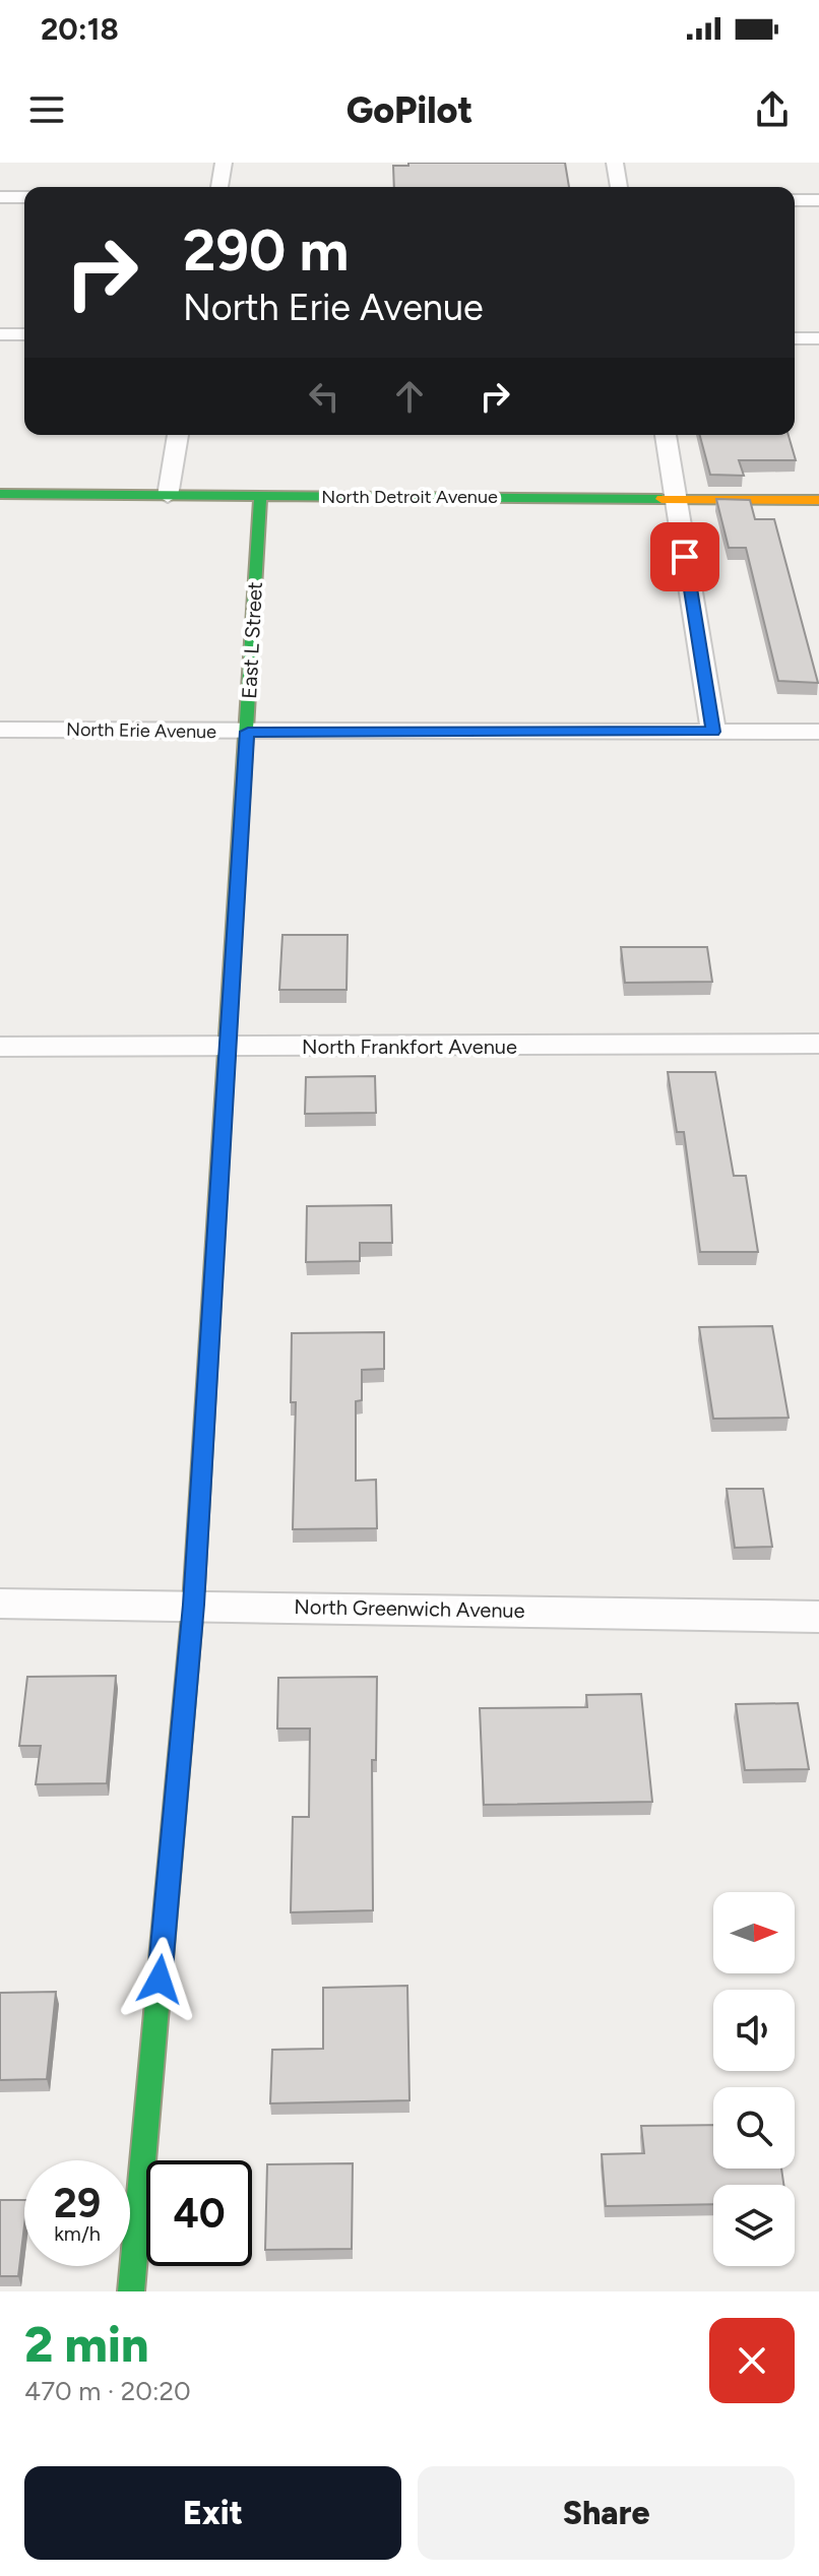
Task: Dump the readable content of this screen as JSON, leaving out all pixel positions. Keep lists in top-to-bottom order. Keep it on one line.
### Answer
{"streets":{"street":["North Detroit Avenue","East L Street","North Erie Avenue","North Frankfort Avenue","North Greenwich Avenue"]},"crossings":[["North Detroit Avenue","East L Street"],["East L Street","North Erie Avenue"],["East L Street","North Frankfort Avenue"],["East L Street","North Greenwich Avenue"]],"north":"right","page":{"status":"20:18","header":"GoPilot","turn":["290 m","North Erie Avenue"],"speed":"29 km/h","limit":"40","heading":["2 min","470 m · 20:20"],"buttons":["Exit","Share"]}}
